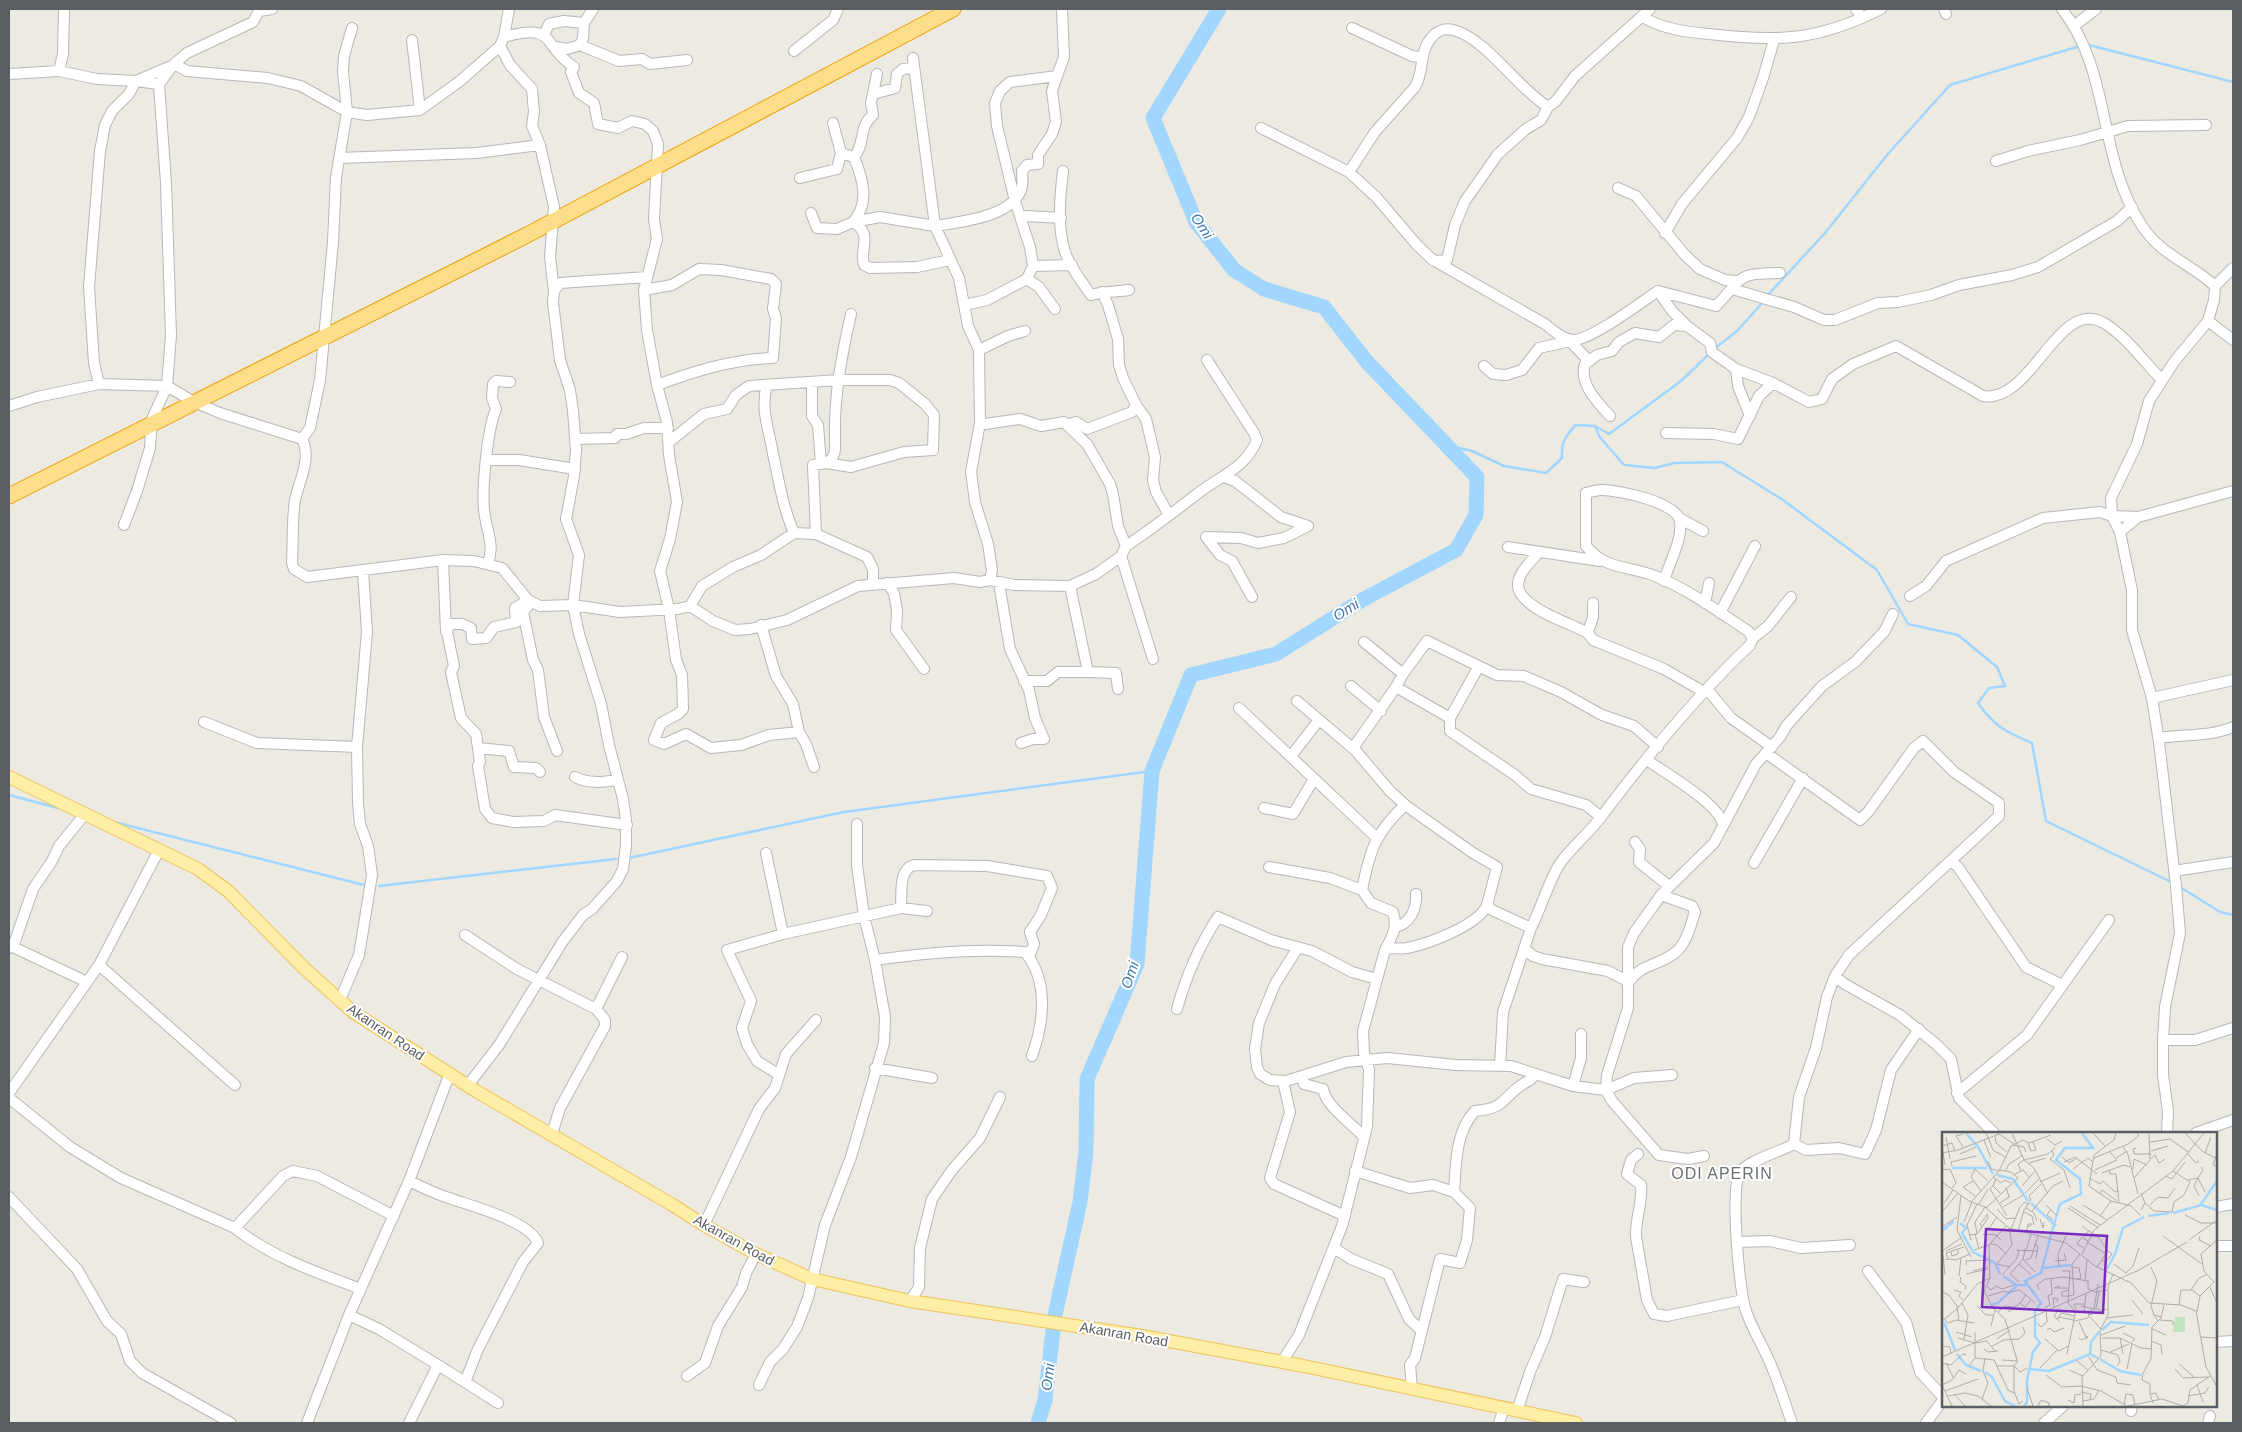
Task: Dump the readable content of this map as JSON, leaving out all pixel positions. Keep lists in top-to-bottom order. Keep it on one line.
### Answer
{"streets":{"main road":["Akanran Road"]},"districts":["ODI APERIN"],"water":["Omi"]}
